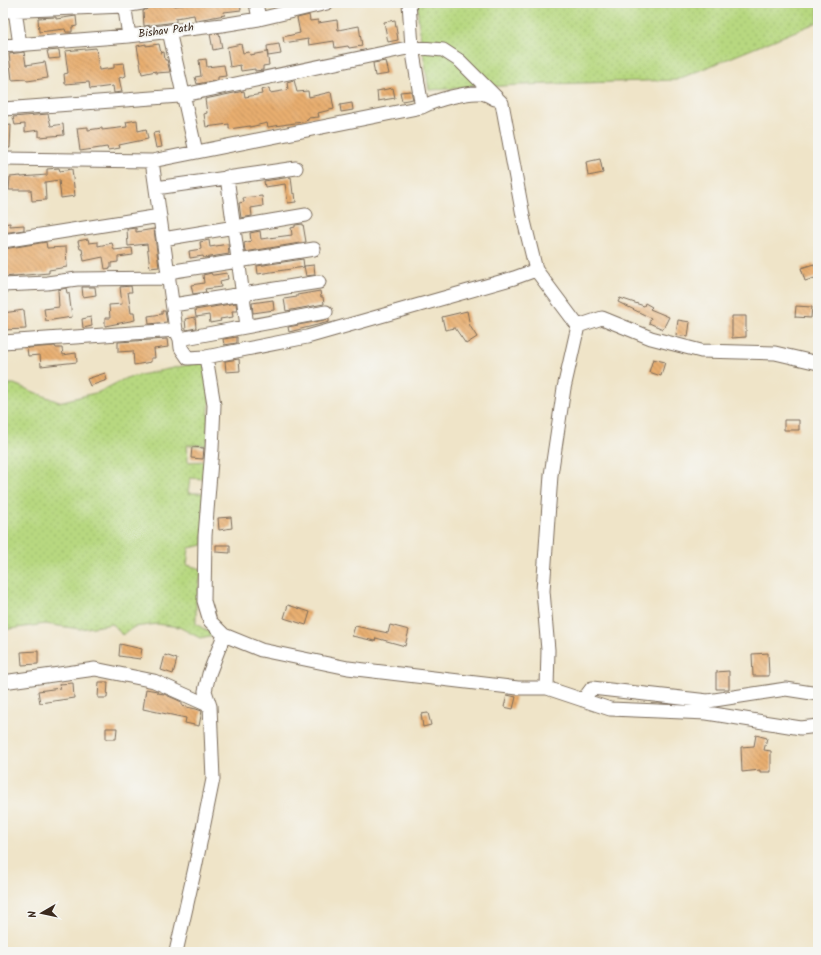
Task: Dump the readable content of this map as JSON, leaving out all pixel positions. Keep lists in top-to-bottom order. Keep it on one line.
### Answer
{"streets":{"street":["Bishav Path"]},"north":"left"}
